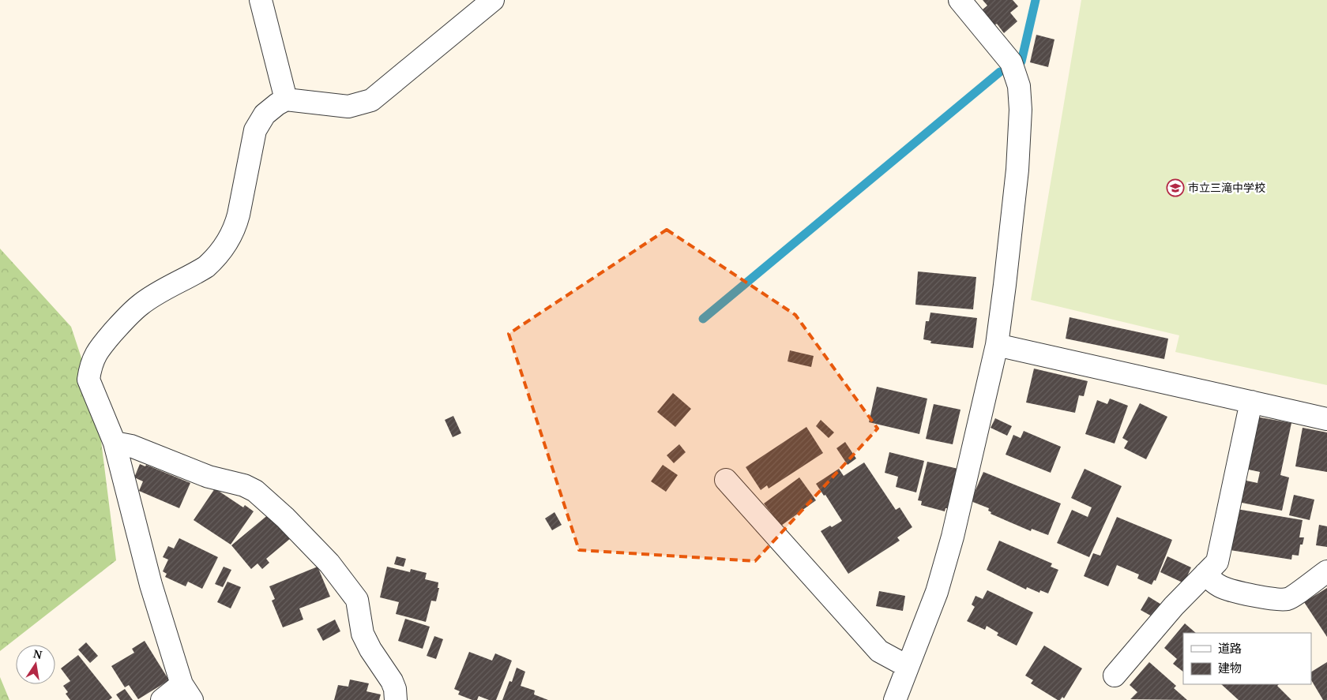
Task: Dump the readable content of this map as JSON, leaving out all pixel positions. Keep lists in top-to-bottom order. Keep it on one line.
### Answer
{"places":{"school or university":["市立三滝中学校"]},"legend":["道路","建物"],"north":"top"}
